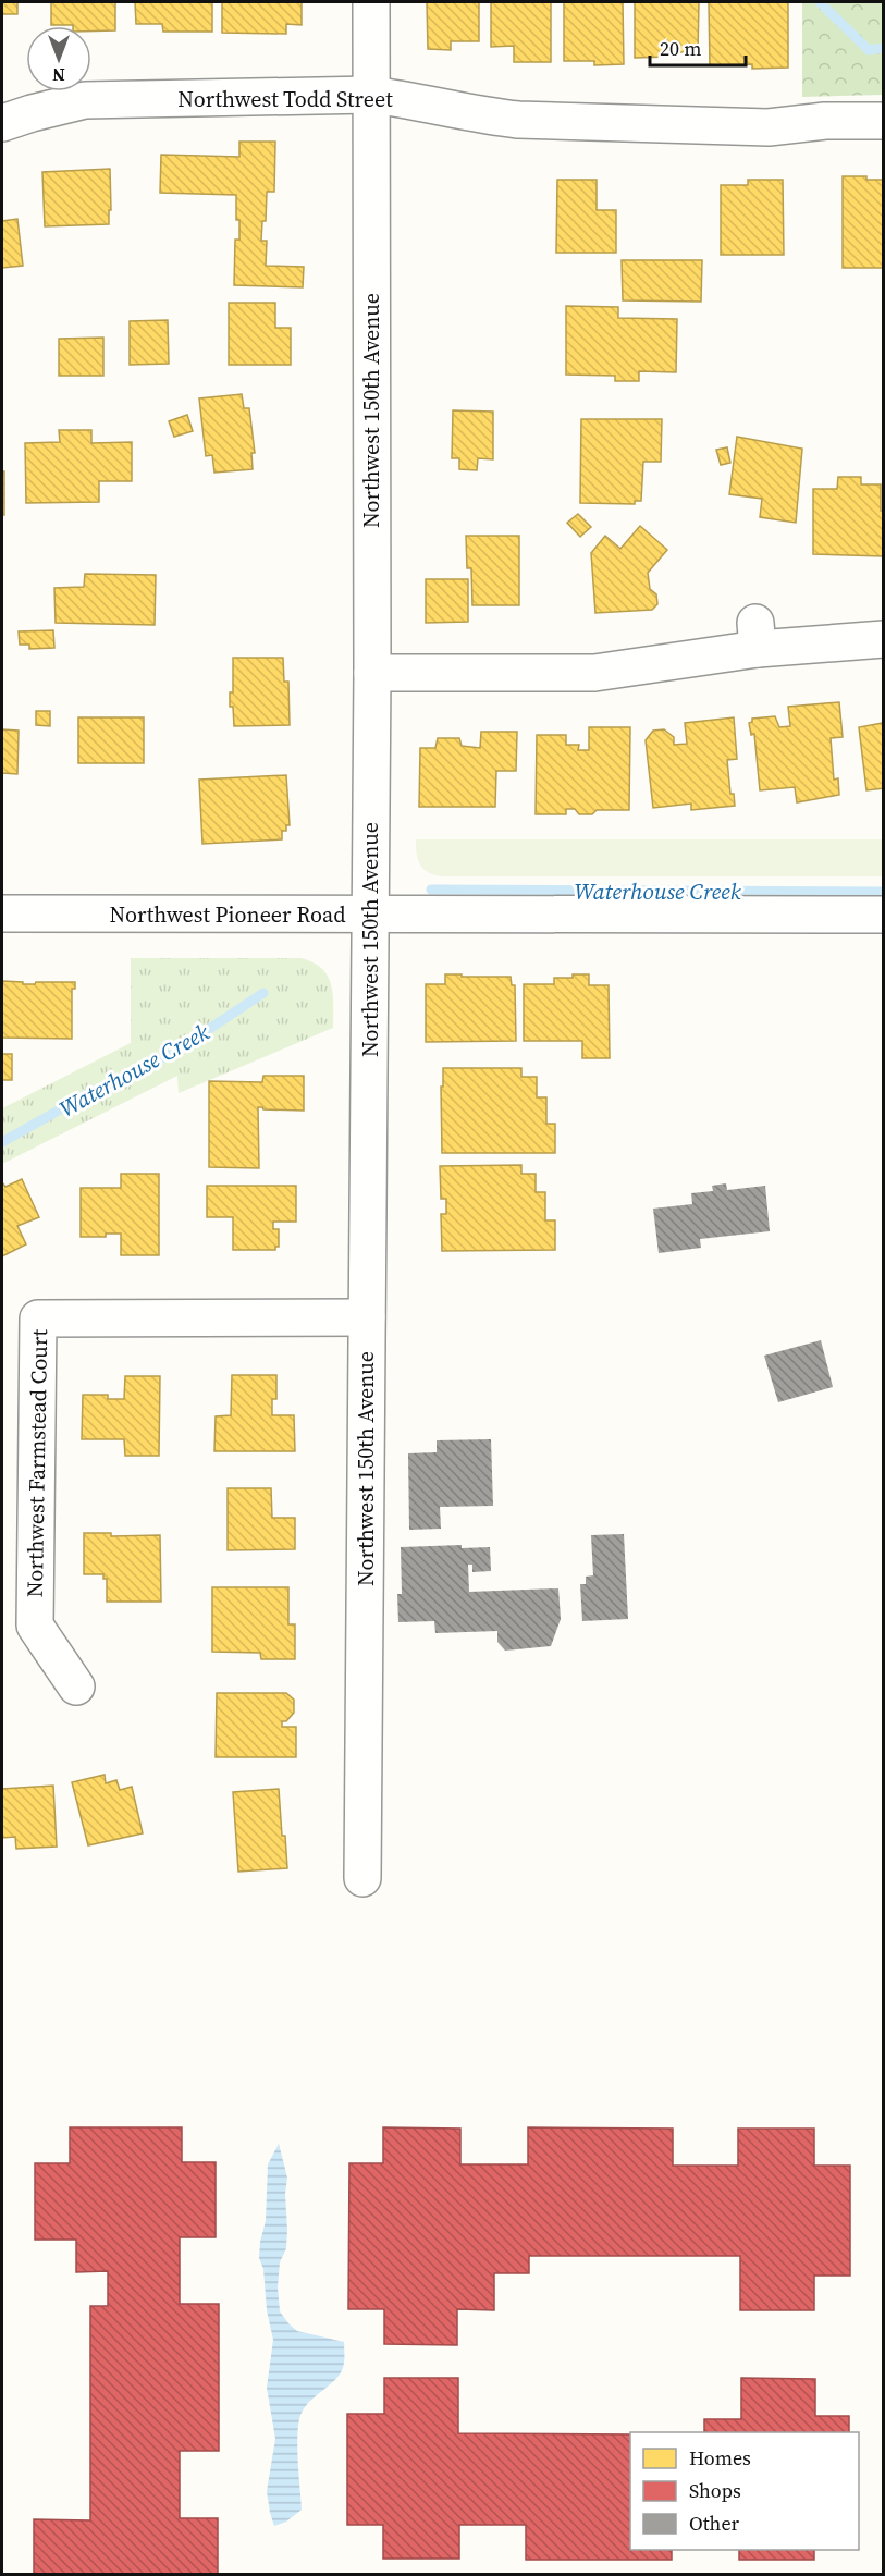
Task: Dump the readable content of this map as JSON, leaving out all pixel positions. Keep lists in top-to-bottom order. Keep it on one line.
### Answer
{"streets":{"street":["Northwest Todd Street","Northwest 150th Avenue","Northwest Pioneer Road","Northwest Farmstead Court"]},"crossings":[["Northwest Todd Street","Northwest 150th Avenue"],["Northwest 150th Avenue","Northwest Pioneer Road"],["Northwest 150th Avenue","Northwest Farmstead Court"]],"water":["Waterhouse Creek"],"legend":["Homes","Shops","Other"],"scale_bar":"20 m","north":"bottom"}
